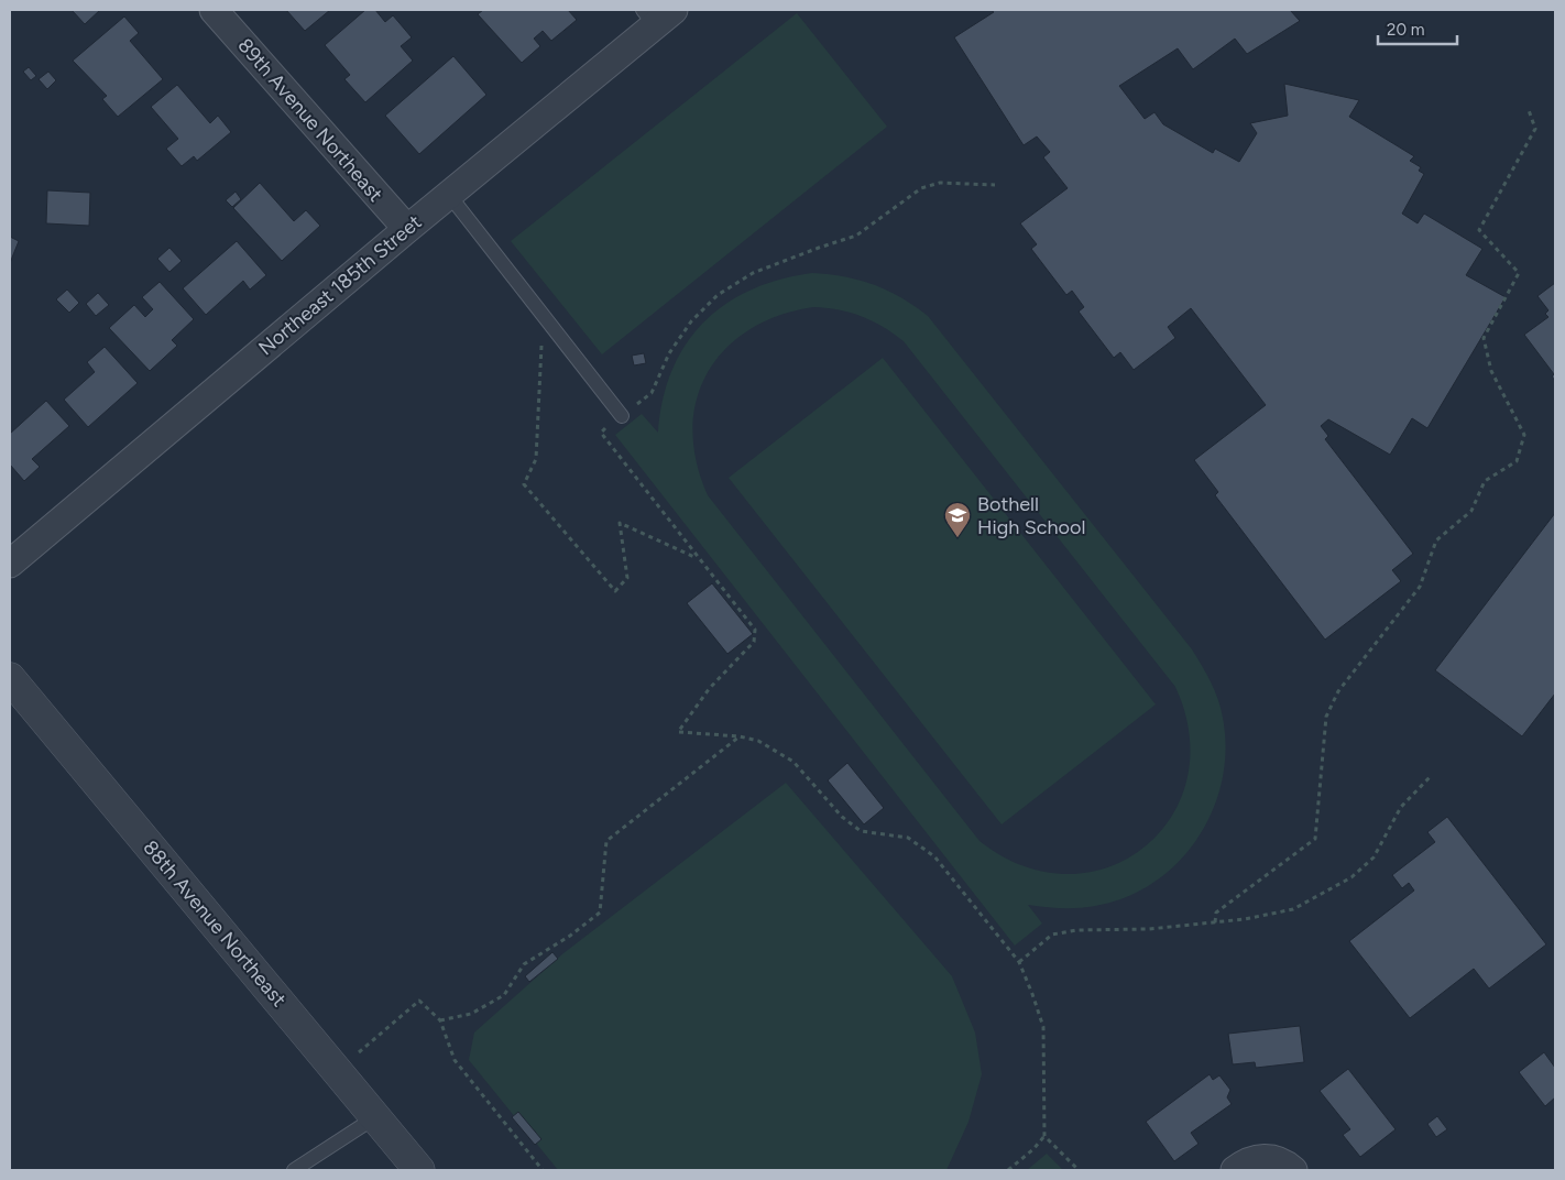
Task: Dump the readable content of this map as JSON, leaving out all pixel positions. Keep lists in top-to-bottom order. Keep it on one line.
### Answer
{"streets":{"street":["89th Avenue Northeast","Northeast 185th Street","88th Avenue Northeast"]},"crossings":[["89th Avenue Northeast","Northeast 185th Street"]],"places":{"school or university":["Bothell High School"]},"scale_bar":"20 m"}
